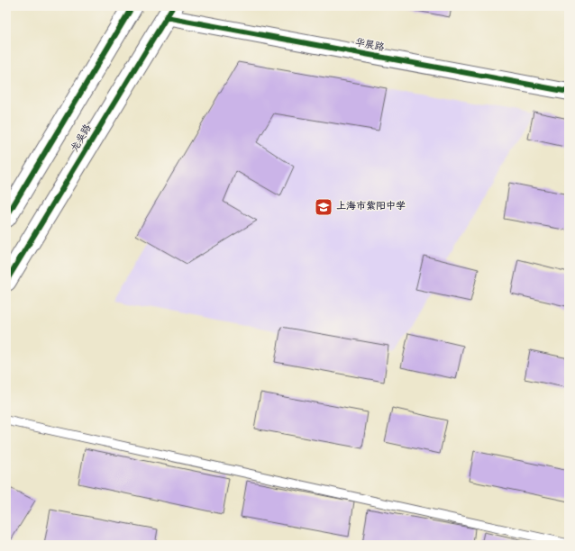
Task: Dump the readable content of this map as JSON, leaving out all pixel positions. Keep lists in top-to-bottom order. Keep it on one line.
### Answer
{"streets":{"main road":["龙吴路"],"street":["华展路"]},"crossings":[["华展路","龙吴路"]],"places":{"school or university":["上海市紫阳中学"]}}
